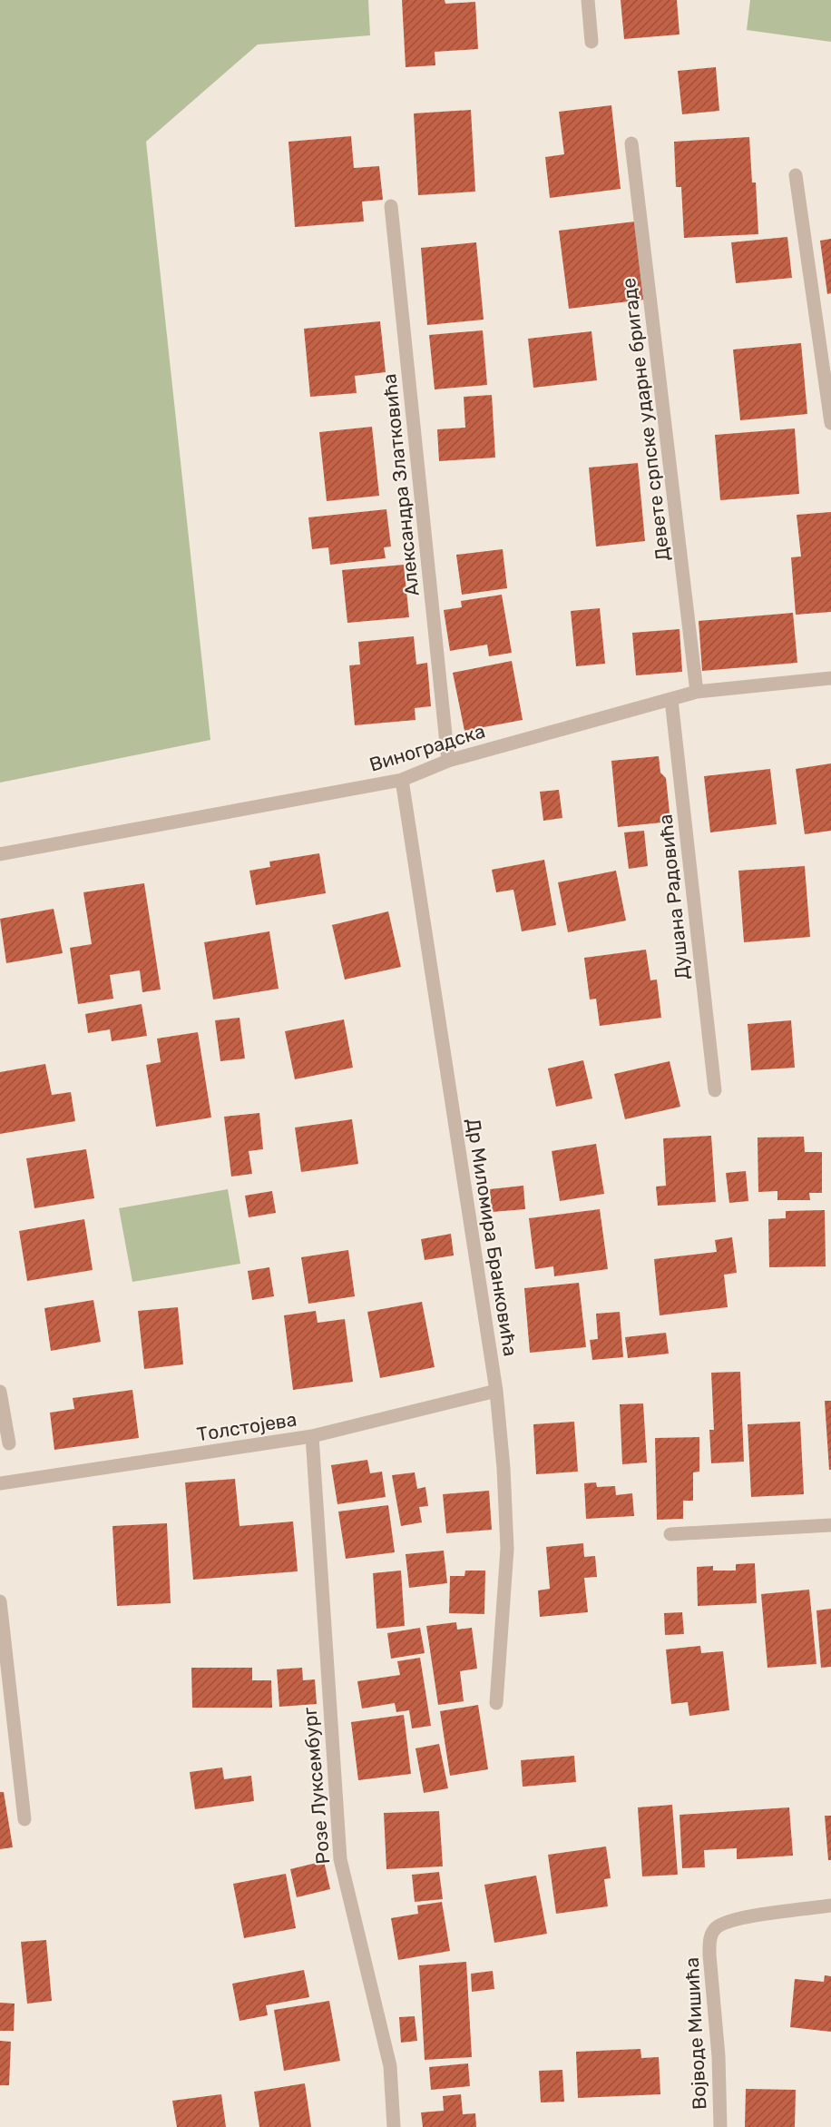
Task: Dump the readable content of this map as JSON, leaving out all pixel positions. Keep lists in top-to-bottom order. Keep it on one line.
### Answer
{"streets":{"street":["Девете српске ударне бригаде","Александра Златковића","Виноградска","Душана Радовића","Др Миломира Бранковића","Толстојева","Розе Луксембург","Војводе Мишића"]},"crossings":[["Девете српске ударне бригаде","Виноградска"],["Александра Златковића","Виноградска"],["Виноградска","Душана Радовића"],["Виноградска","Др Миломира Бранковића"],["Др Миломира Бранковића","Толстојева"],["Толстојева","Розе Луксембург"]]}
